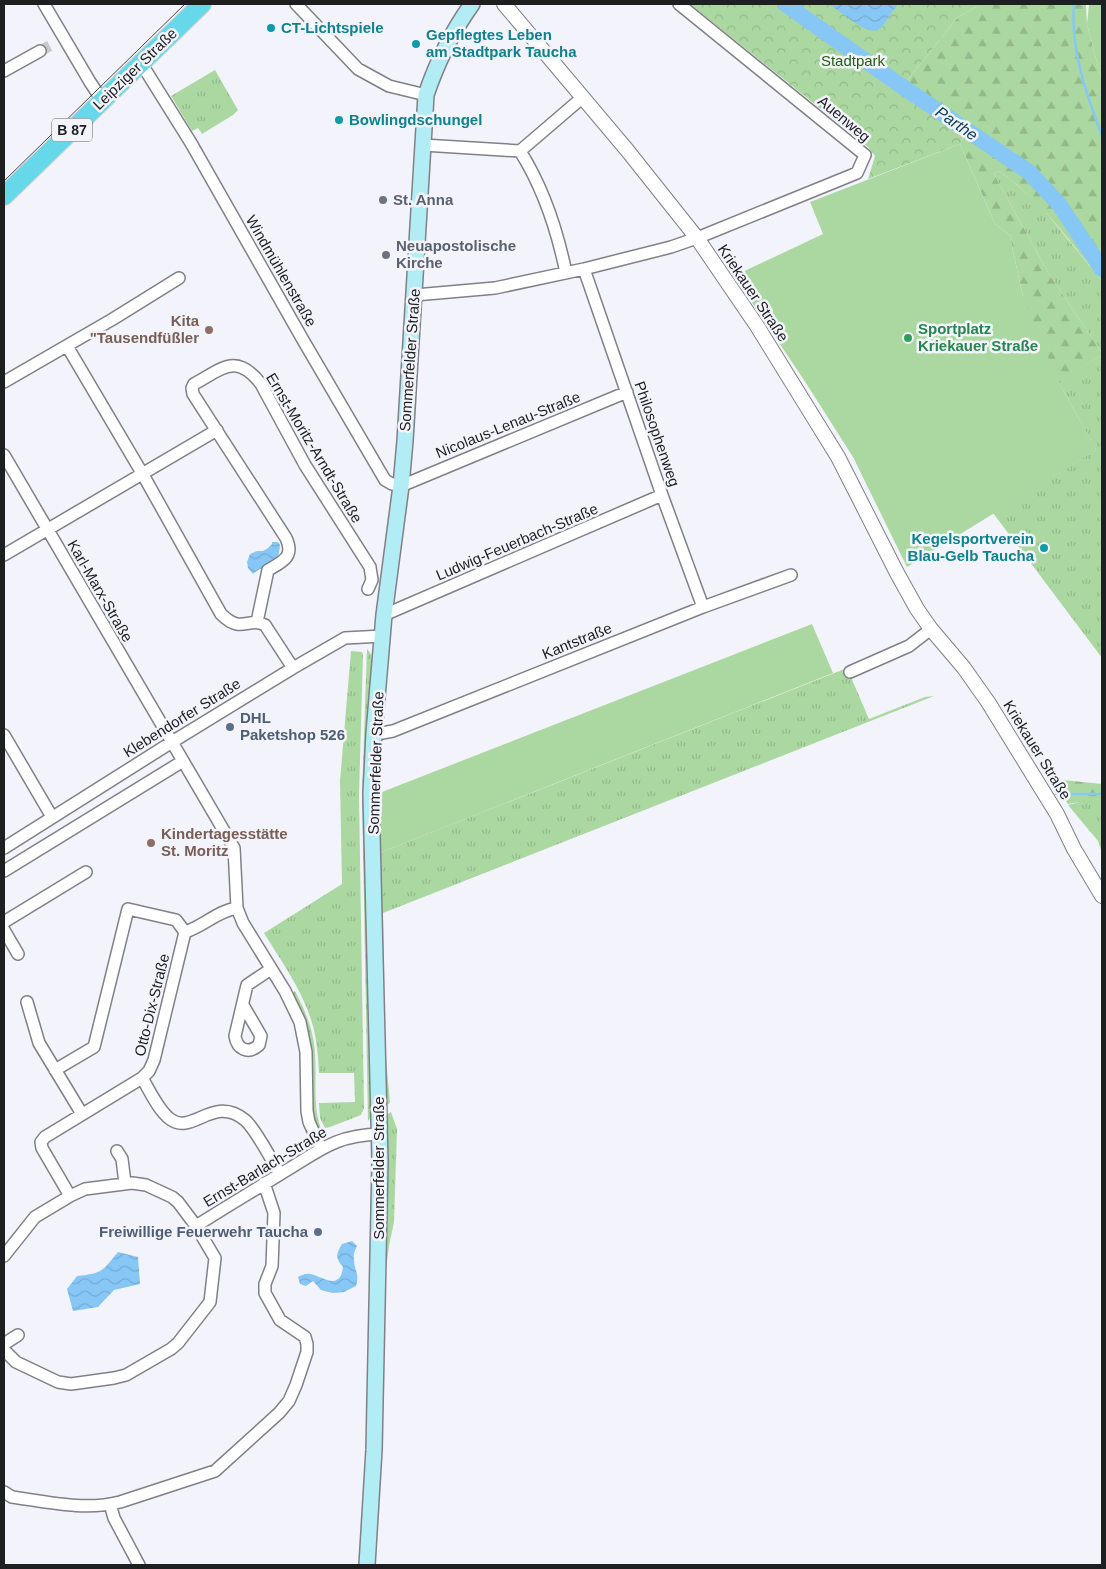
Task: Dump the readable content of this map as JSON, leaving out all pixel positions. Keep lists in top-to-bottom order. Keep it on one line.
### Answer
{"streets":{"main road":["Leipziger Straße","B 87","Sommerfelder Straße"],"street":["Auenweg","Windmühlenstraße","Kriekauer Straße","Nicolaus-Lenau-Straße","Philosophenweg","Ernst-Moritz-Arndt-Straße","Ludwig-Feuerbach-Straße","Karl-Marx-Straße","Kantstraße","Klebendorfer Straße","Otto-Dix-Straße","Ernst-Barlach-Straße"]},"crossings":[["Leipziger Straße","Windmühlenstraße"],["Auenweg","Kriekauer Straße"],["Windmühlenstraße","Sommerfelder Straße"],["Windmühlenstraße","Nicolaus-Lenau-Straße"],["Sommerfelder Straße","Nicolaus-Lenau-Straße"],["Sommerfelder Straße","Ludwig-Feuerbach-Straße"],["Sommerfelder Straße","Kantstraße"],["Sommerfelder Straße","Klebendorfer Straße"],["Sommerfelder Straße","Ernst-Barlach-Straße"],["Nicolaus-Lenau-Straße","Philosophenweg"],["Philosophenweg","Ludwig-Feuerbach-Straße"],["Philosophenweg","Kantstraße"],["Karl-Marx-Straße","Klebendorfer Straße"],["Otto-Dix-Straße","Ernst-Barlach-Straße"]],"water":["Parthe"],"parks":["Stadtpark"],"places":["CT-Lichtspiele","Gepflegtes Leben am Stadtpark Taucha","Bowlingdschungel","St. Anna","Neuapostolische Kirche","Kita \"Tausendfüßler","Sportplatz Kriekauer Straße","Kegelsportverein Blau-Gelb Taucha","DHL Paketshop 526","Kindertagesstätte St. Moritz","Freiwillige Feuerwehr Taucha"]}
